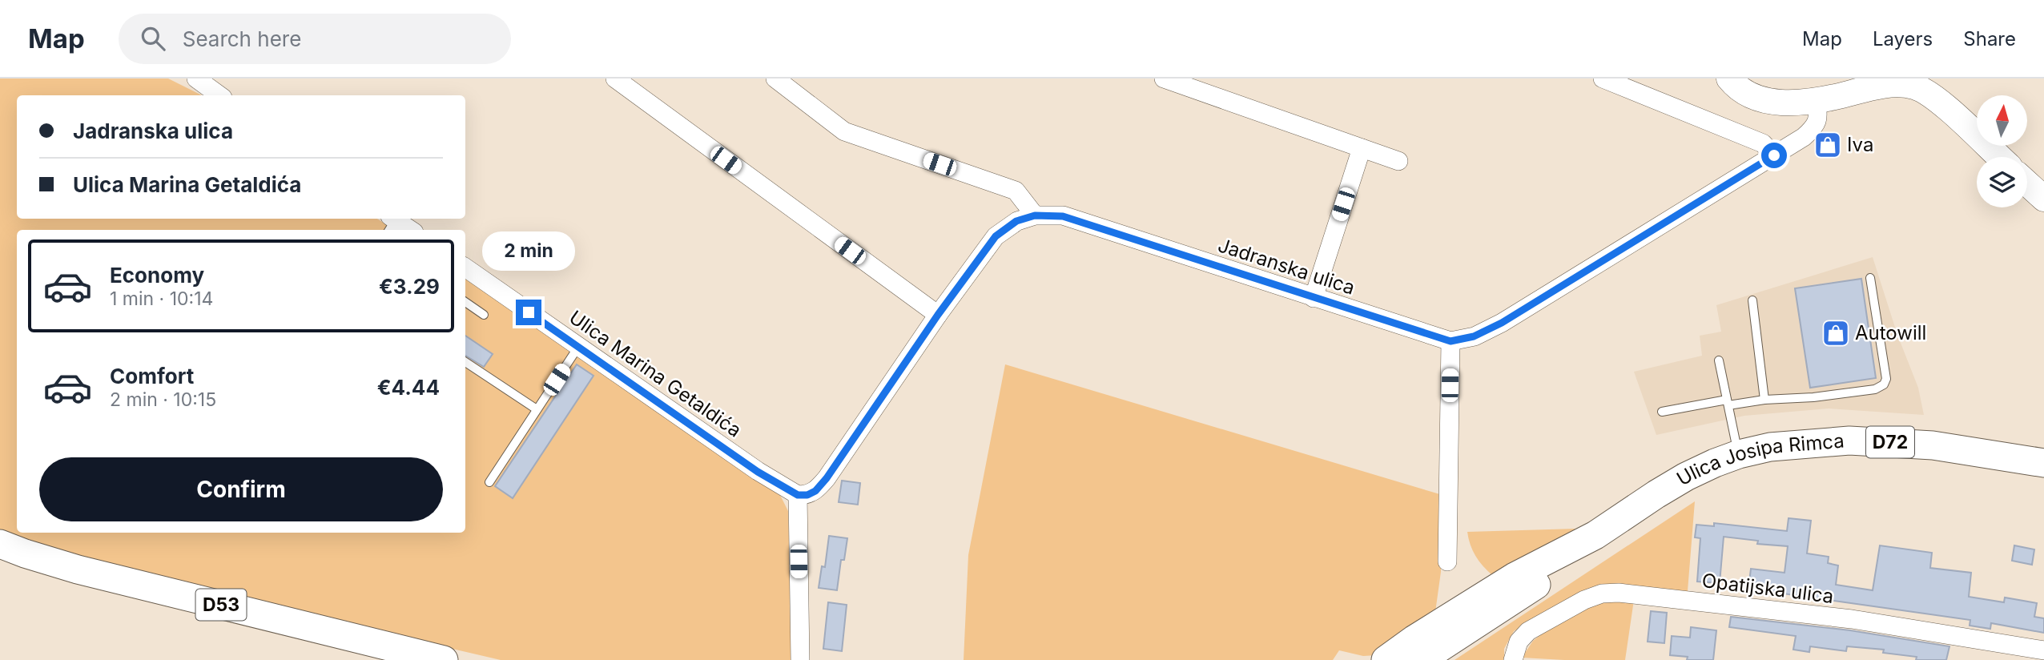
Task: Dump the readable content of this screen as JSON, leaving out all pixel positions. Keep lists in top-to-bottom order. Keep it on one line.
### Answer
{"streets":{"main road":["D72","Ulica Josipa Rimca","D53"],"street":["Jadranska ulica","Ulica Marina Getaldića","Opatijska ulica"]},"crossings":[["Jadranska ulica","Ulica Marina Getaldića"]],"places":{"shop":["Iva","Autowill"]},"north":"top","page":{"header":"Map","search":"Search here","nav":["Map","Layers","Share"],"banner":["Jadranska ulica","Ulica Marina Getaldića"],"bubble":"2 min","list":[{"name":"Economy","note":"1 min · 10:14","value":"€3.29"},{"name":"Comfort","note":"2 min · 10:15","value":"€4.44"}],"buttons":"Confirm"}}
